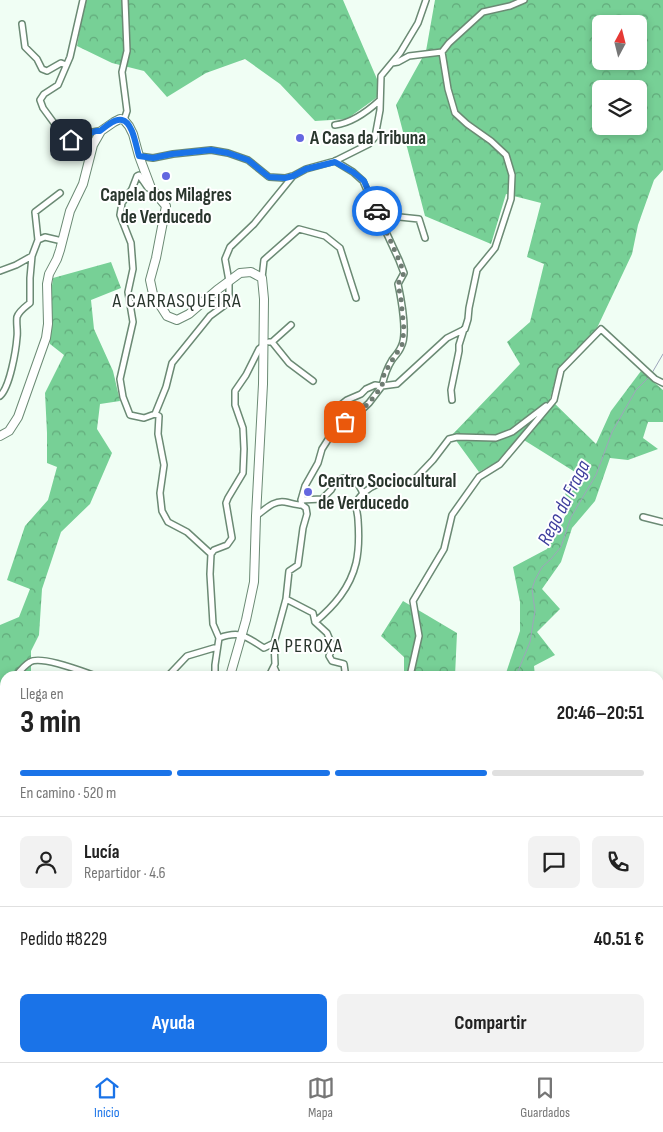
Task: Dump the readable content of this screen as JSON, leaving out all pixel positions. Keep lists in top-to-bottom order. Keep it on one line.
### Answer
{"districts":["A CARRASQUEIRA","A PEROXA"],"water":["Rego da Fraga"],"places":["A Casa da Tribuna","Capela dos Milagres de Verducedo","Centro Sociocultural de Verducedo"],"north":"top","page":{"heading":["3 min","Llega en","20:46–20:51"],"panel":["Lucía","Repartidor · 4.6","Pedido #8229","40.51 €"],"bar":"En camino · 520 m","buttons":["Ayuda","Compartir"],"tabs":["Inicio","Mapa","Guardados"]}}
